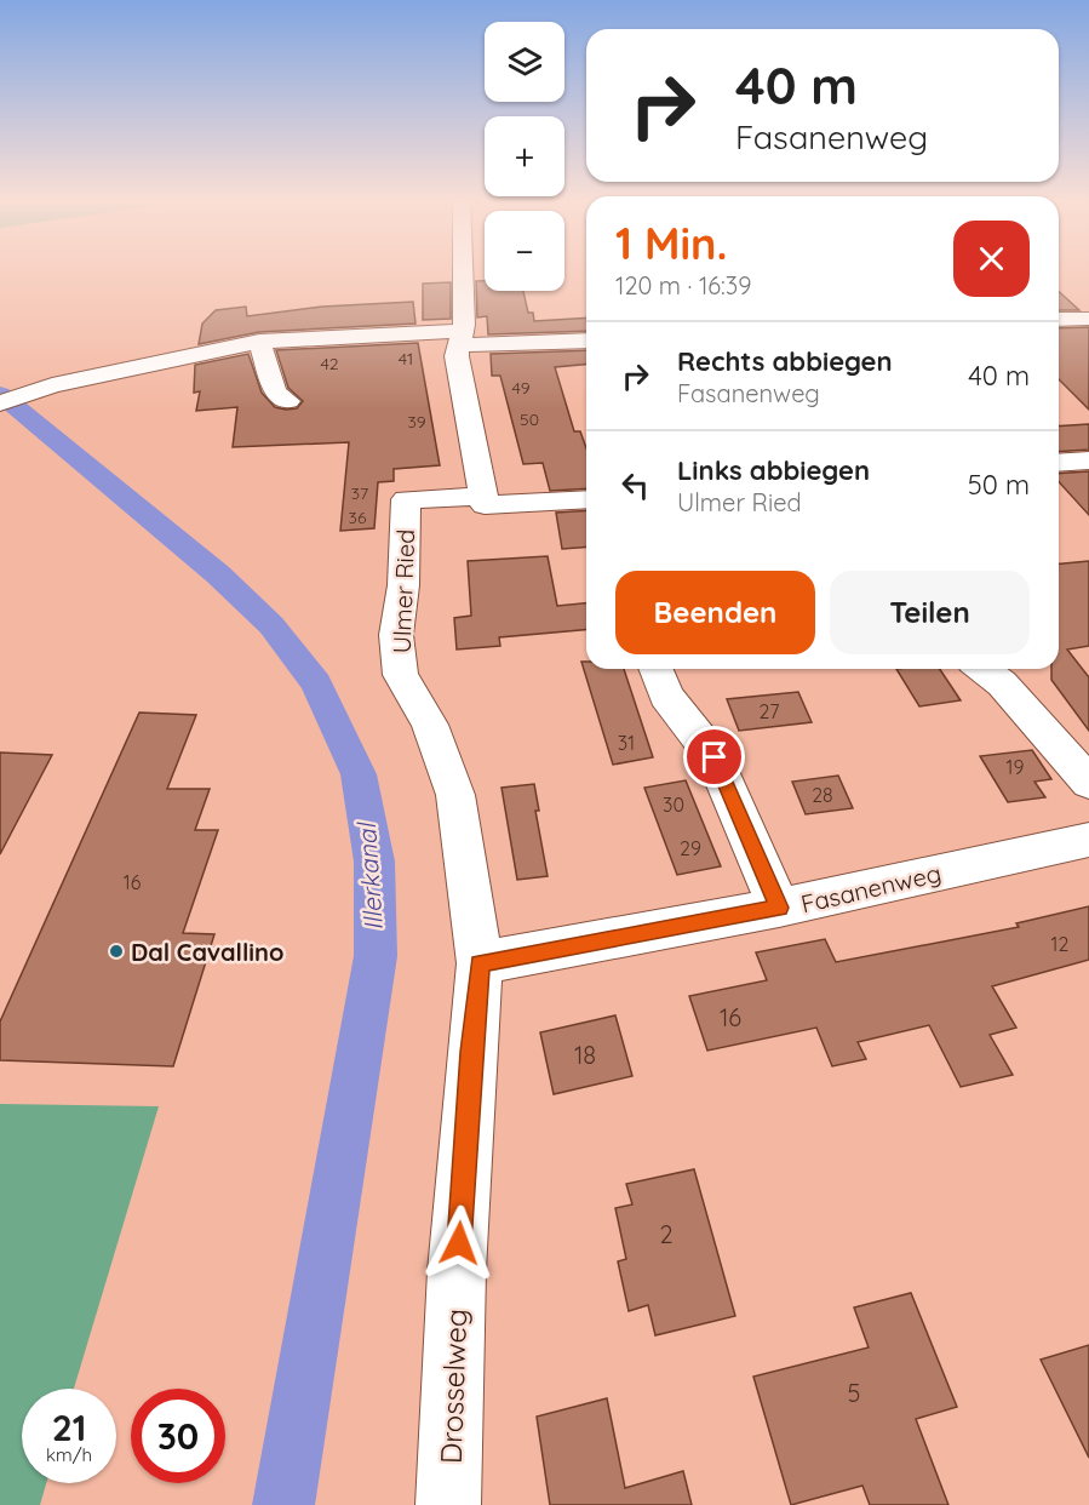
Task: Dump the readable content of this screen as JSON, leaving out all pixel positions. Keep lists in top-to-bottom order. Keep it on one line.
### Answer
{"streets":{"street":["Ulmer Ried","Fasanenweg","Drosselweg"]},"crossings":[["Ulmer Ried","Fasanenweg"],["Ulmer Ried","Drosselweg"],["Fasanenweg","Drosselweg"]],"water":["Illerkanal"],"places":["Dal Cavallino"],"house_numbers":["41","42","49","50","39","37","36","27","31","19","28","30","29","16","12","16","18","2","5"],"page":{"map_buttons":["+","−"],"turn":["40 m","Fasanenweg"],"heading":["1 Min.","120 m · 16:39"],"list":[{"name":"Rechts abbiegen","note":"Fasanenweg","value":"40 m"},{"name":"Links abbiegen","note":"Ulmer Ried","value":"50 m"}],"buttons":["Beenden","Teilen"],"speed":"21 km/h","limit":"30"}}
